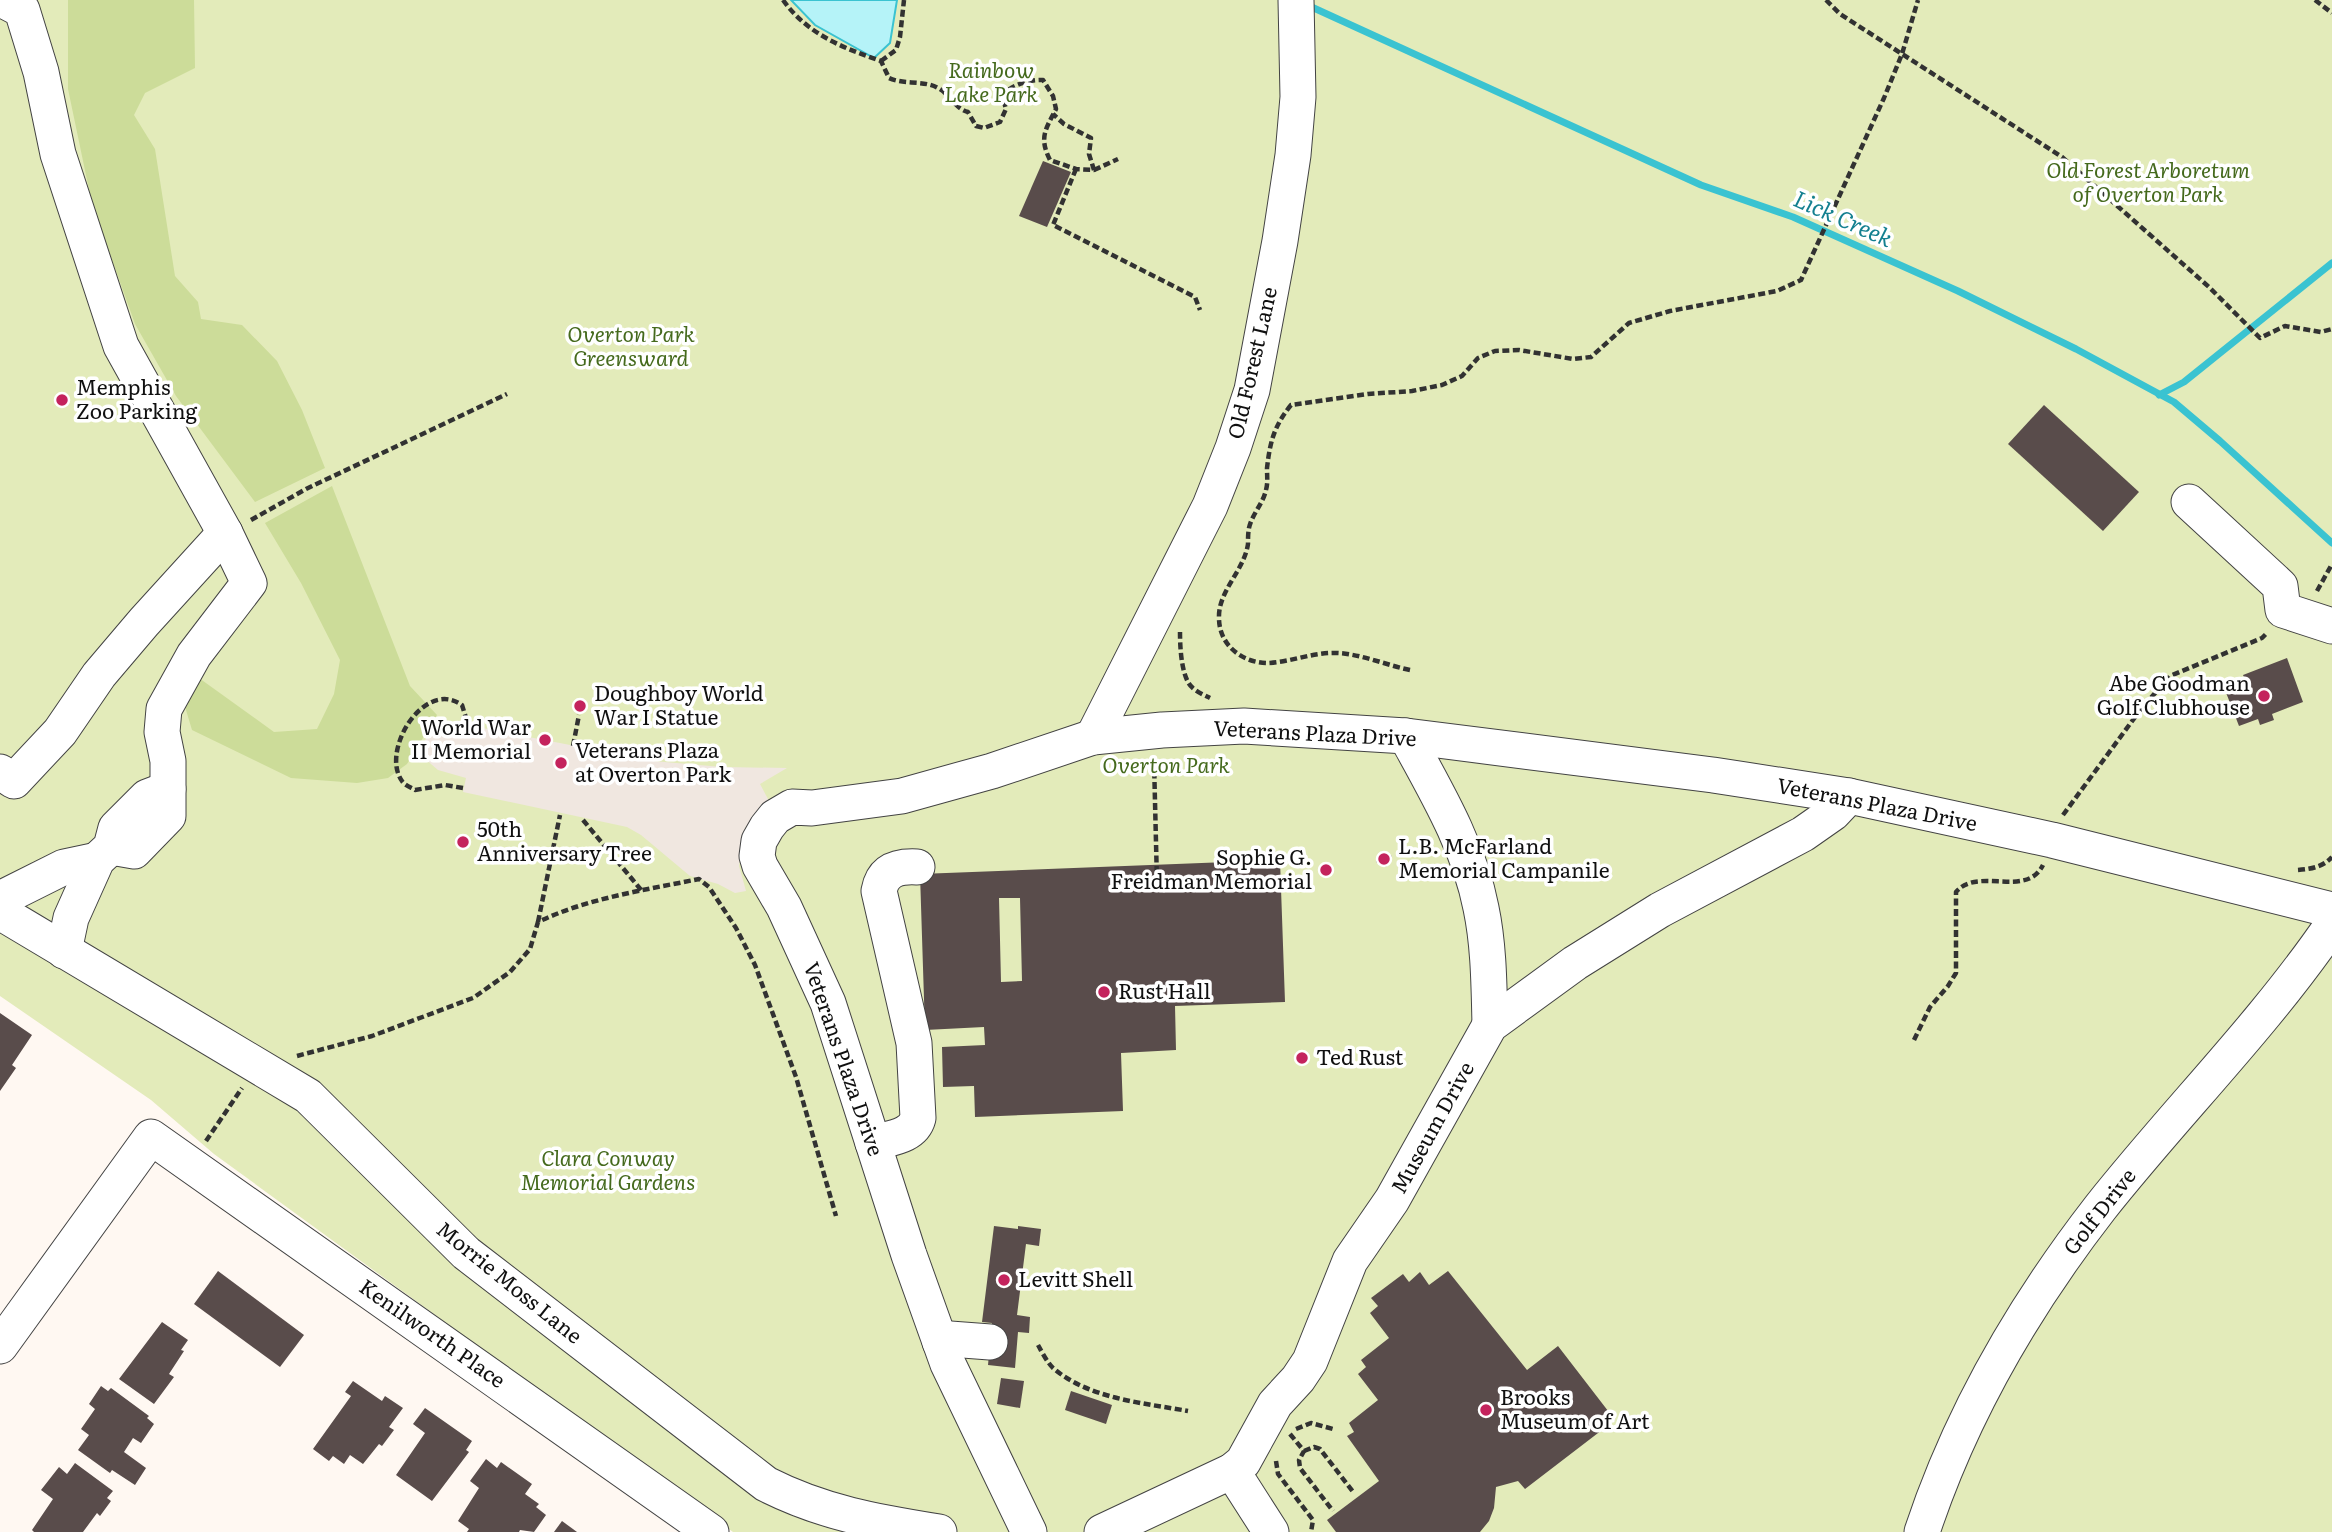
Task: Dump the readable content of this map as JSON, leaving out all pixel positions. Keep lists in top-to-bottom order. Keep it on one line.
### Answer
{"streets":{"street":["Old Forest Lane","Veterans Plaza Drive","Museum Drive","Golf Drive","Morrie Moss Lane","Kenilworth Place"]},"crossings":[["Old Forest Lane","Veterans Plaza Drive"],["Veterans Plaza Drive","Museum Drive"]],"water":["Lick Creek"],"parks":["Rainbow Lake Park","Old Forest Arboretum of Overton Park","Overton Park Greensward","Overton Park","Clara Conway Memorial Gardens"],"places":["Memphis Zoo Parking","Abe Goodman Golf Clubhouse","Doughboy World War I Statue","World War II Memorial","Veterans Plaza at Overton Park","50th Anniversary Tree","L.B. McFarland Memorial Campanile","Sophie G. Freidman Memorial","Rust Hall","Ted Rust","Levitt Shell","Brooks Museum of Art"]}
